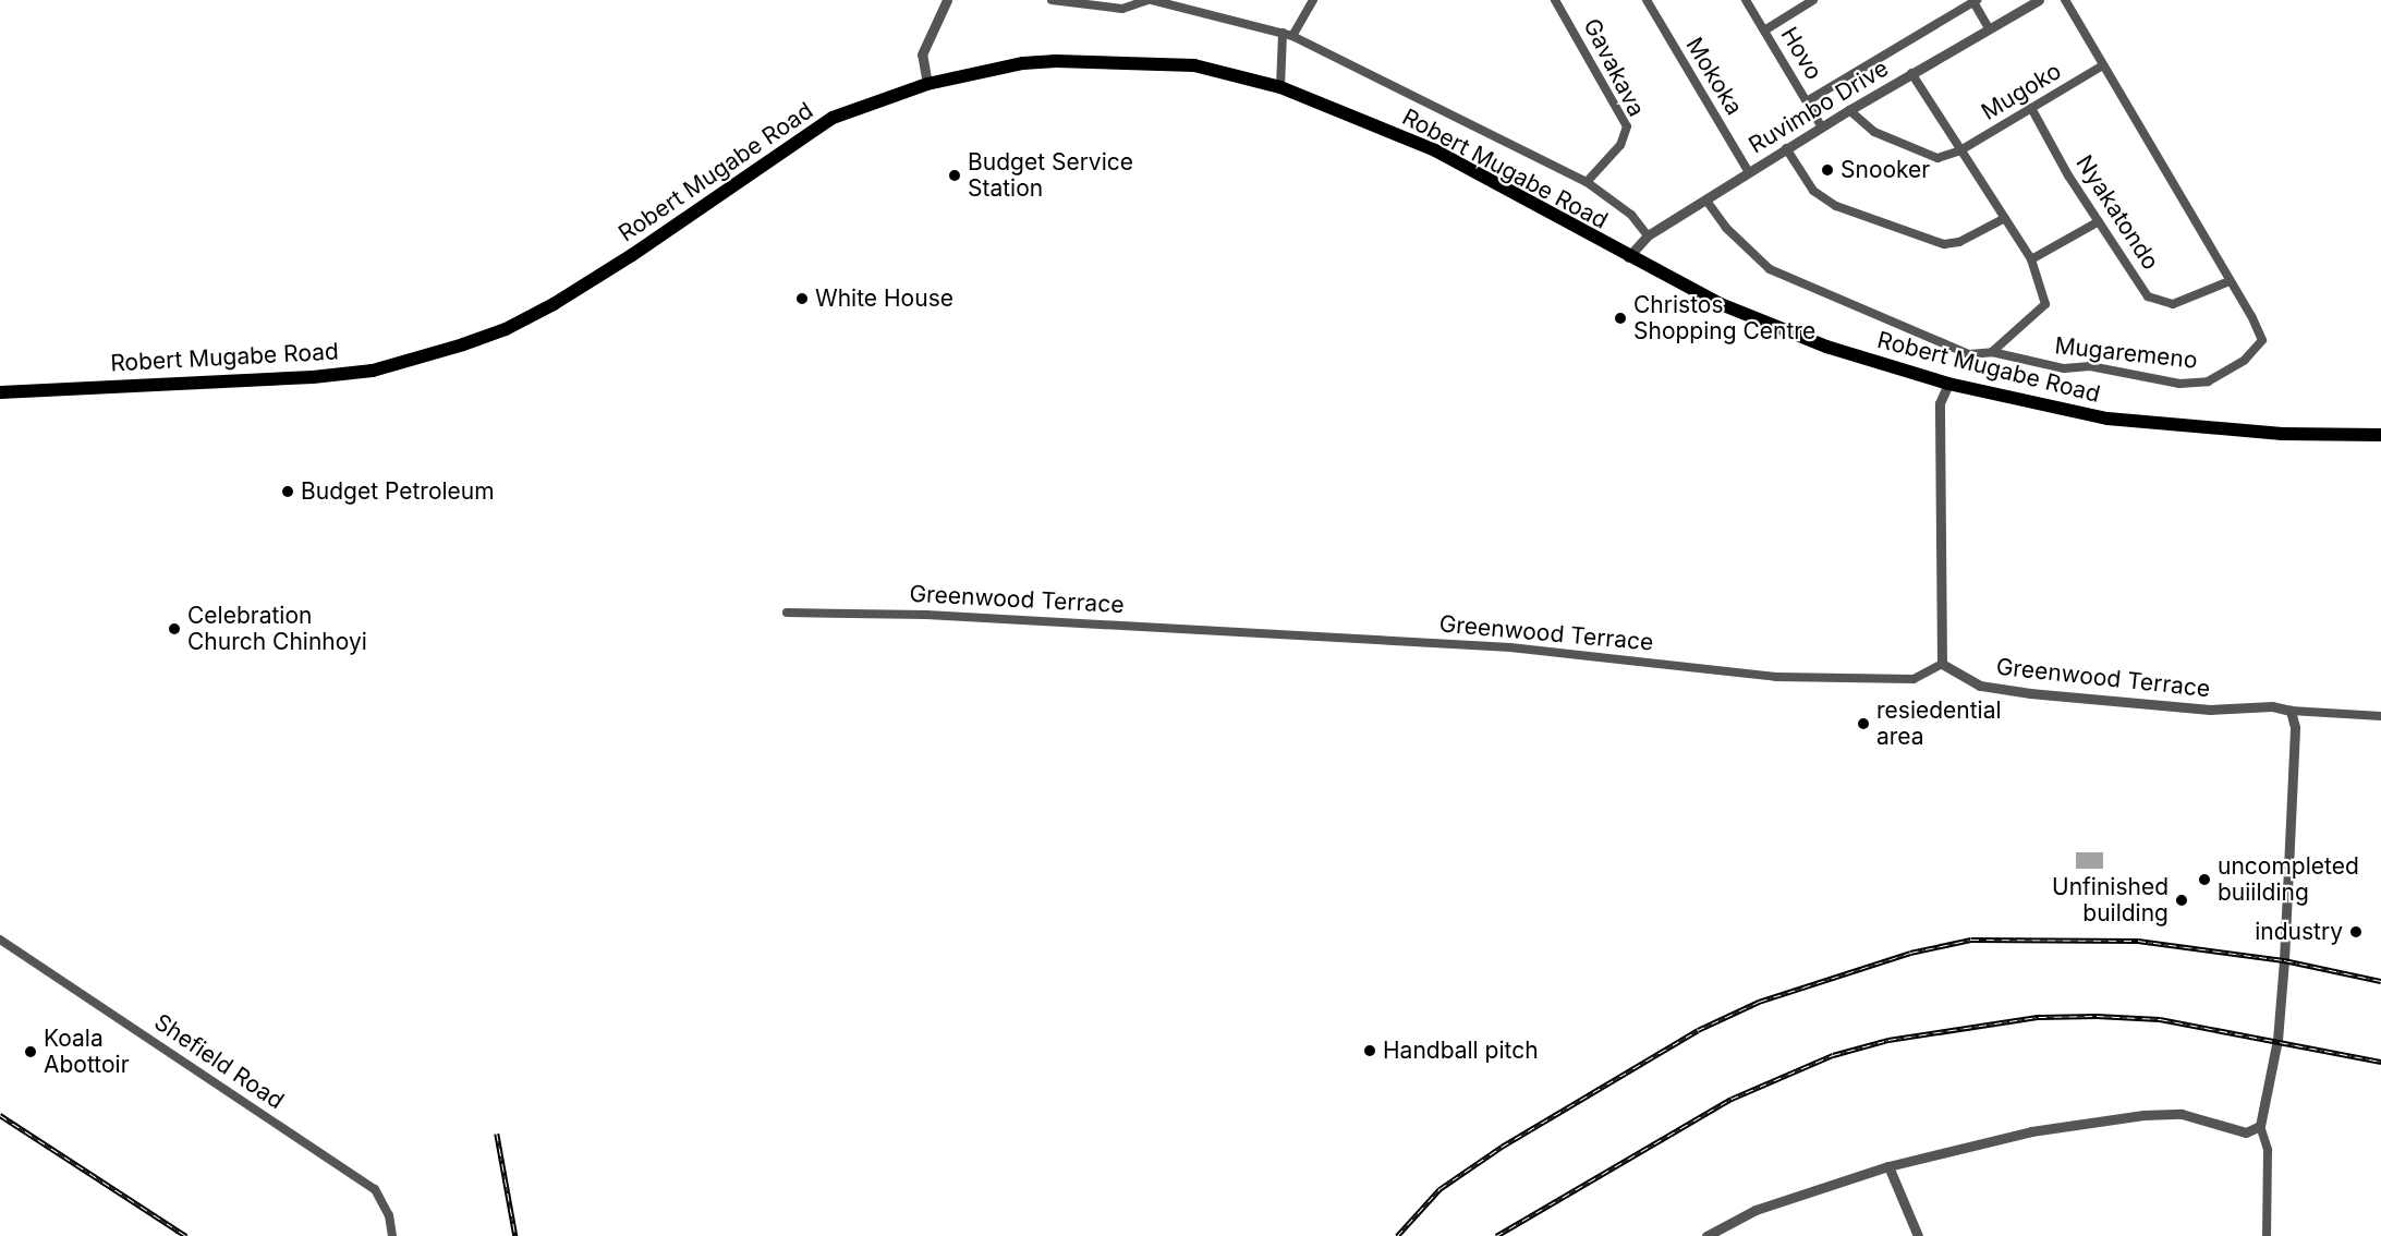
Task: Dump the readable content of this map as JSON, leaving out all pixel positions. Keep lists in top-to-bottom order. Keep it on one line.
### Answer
{"streets":{"main road":["Robert Mugabe Road"],"street":["Hovo","Gavakava","Mokoka","Mugoko","Ruvimbo Drive","Nyakatondo","Mugaremeno","Greenwood Terrace","Shefield Road"]},"crossings":[["Hovo","Ruvimbo Drive"],["Mokoka","Ruvimbo Drive"],["Mugoko","Nyakatondo"],["Mugoko","Mugaremeno"],["Ruvimbo Drive","Robert Mugabe Road"],["Ruvimbo Drive","Mugaremeno"],["Nyakatondo","Mugaremeno"]],"places":["Snooker","Budget Service Station","White House","Christos Shopping Centre","Budget Petroleum","Celebration Church Chinhoyi","resiedential area","uncompleted buiilding","Unfinished building","industry","Handball pitch","Koala Abottoir"]}
